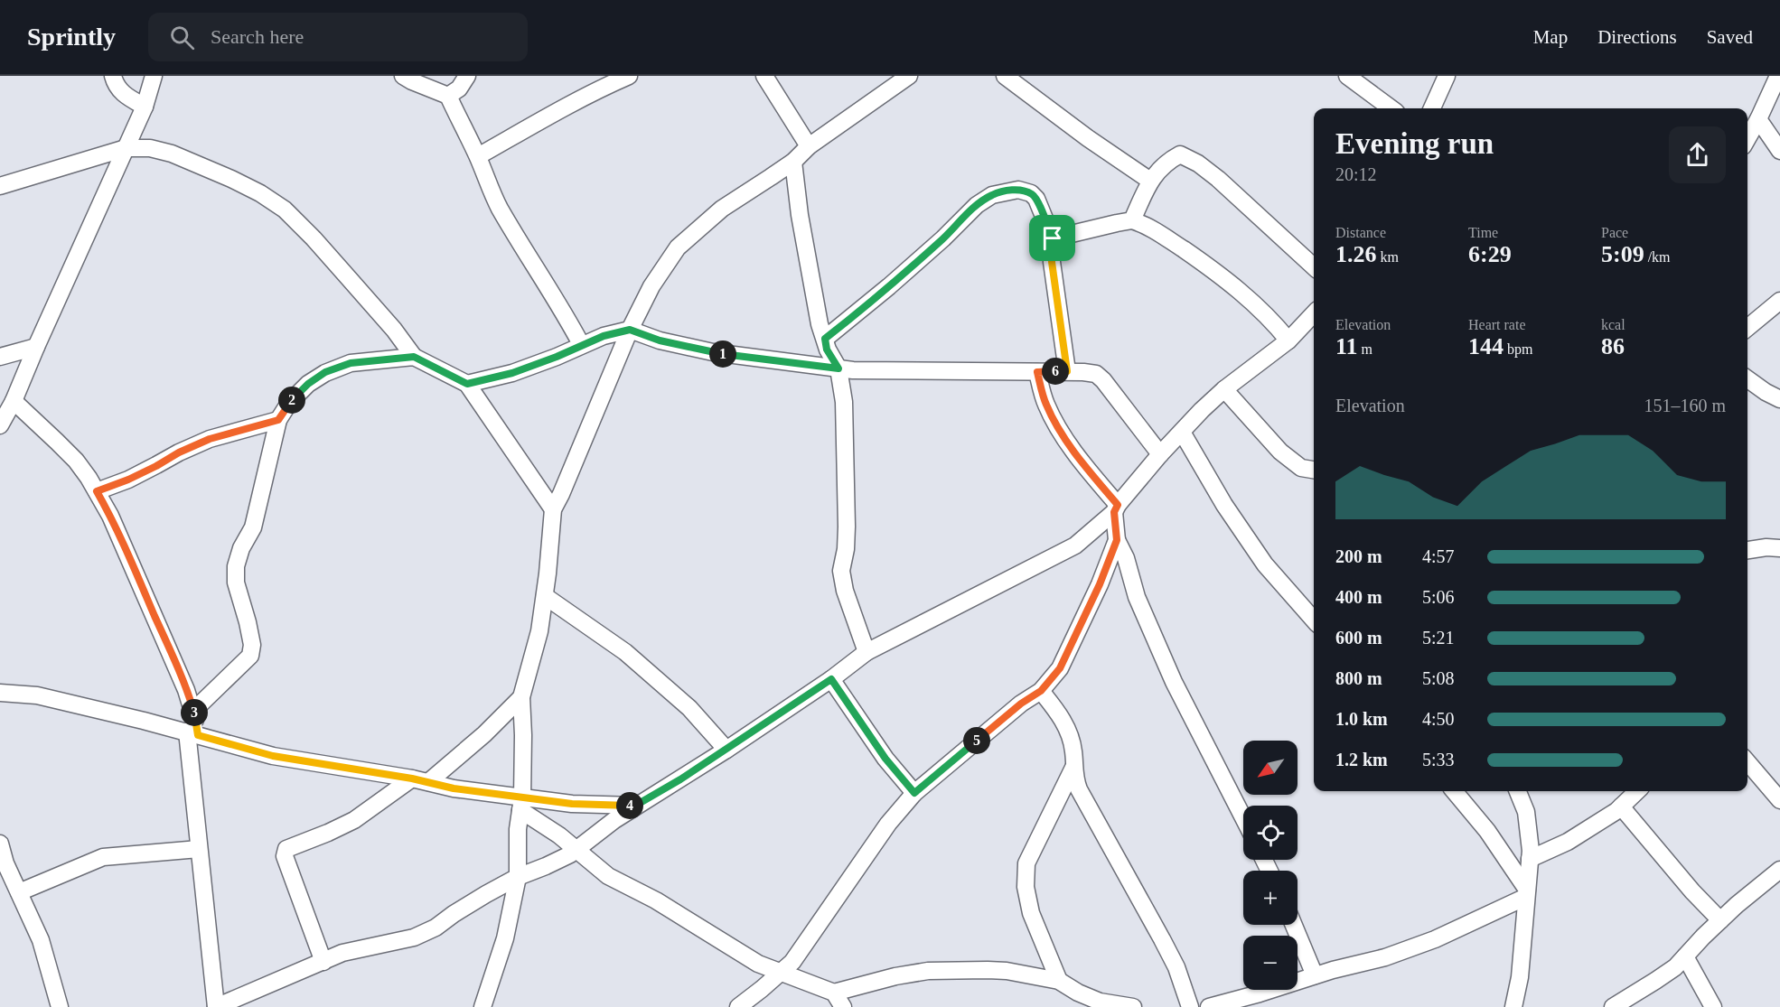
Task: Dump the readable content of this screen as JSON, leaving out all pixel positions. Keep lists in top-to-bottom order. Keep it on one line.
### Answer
{"north":"bottom left","page":{"header":"Sprintly","search":"Search here","nav":["Map","Directions","Saved"],"heading":["Evening run","20:12"],"stats":[["Distance","1.26 km"],["Time","6:29"],["Pace","5:09 /km"],["Elevation","11 m"],["Heart rate","144 bpm"],["kcal","86"]],"pins":["1","6","2","3","5","4"],"chart":["Elevation","151–160 m"],"list":[{"name":"200 m","note":"4:57"},{"name":"400 m","note":"5:06"},{"name":"600 m","note":"5:21"},{"name":"800 m","note":"5:08"},{"name":"1.0 km","note":"4:50"},{"name":"1.2 km","note":"5:33"}],"map_buttons":["+","−"]}}
